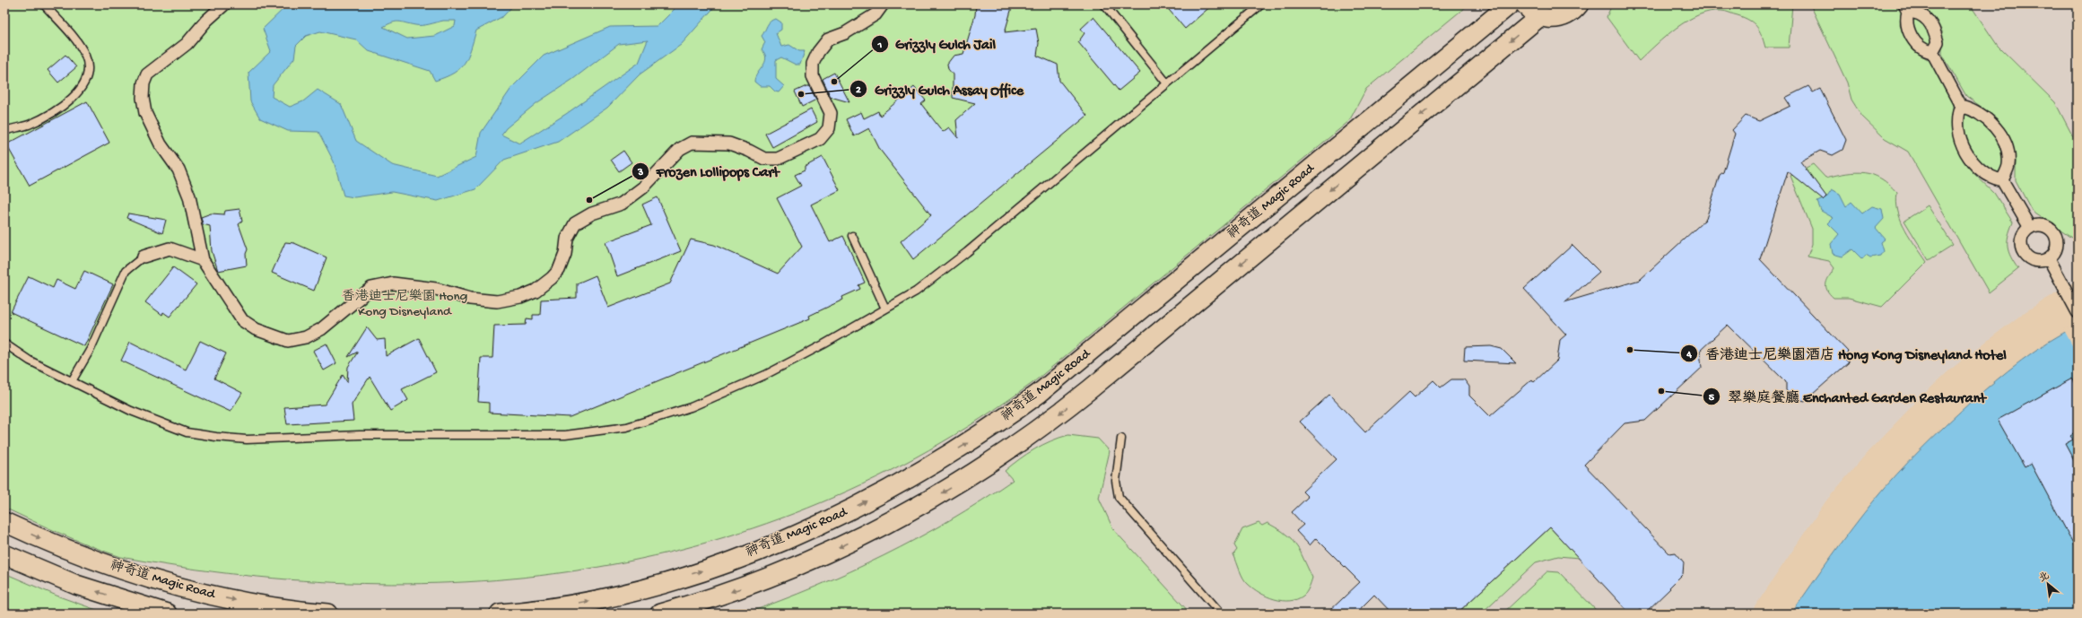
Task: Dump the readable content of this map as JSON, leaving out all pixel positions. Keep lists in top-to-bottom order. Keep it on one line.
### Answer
{"streets":{"street":["神奇道 Magic Road"]},"parks":["香港迪士尼樂園 Hong Kong Disneyland"],"places":["Grizzly Gulch Jail","Grizzly Gulch Assay Office","Frozen Lollipops Cart","香港迪士尼樂園酒店 Hong Kong Disneyland Hotel","翠樂庭餐廳 Enchanted Garden Restaurant"],"north":"top left"}
